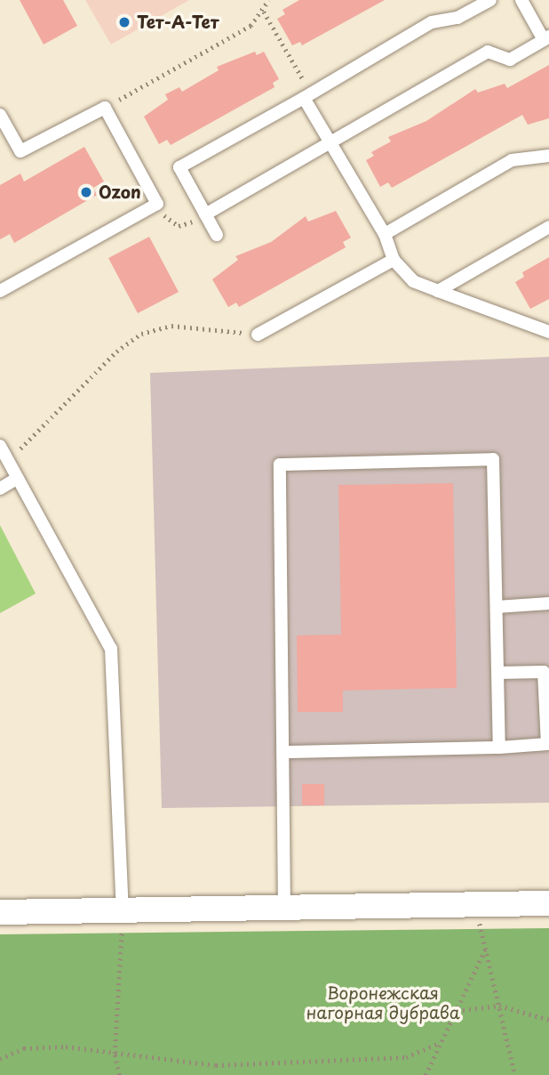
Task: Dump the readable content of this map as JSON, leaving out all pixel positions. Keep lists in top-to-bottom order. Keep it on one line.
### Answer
{"parks":["Воронежская нагорная дубрава"],"places":["Тет-А-Тет","Ozon"]}
